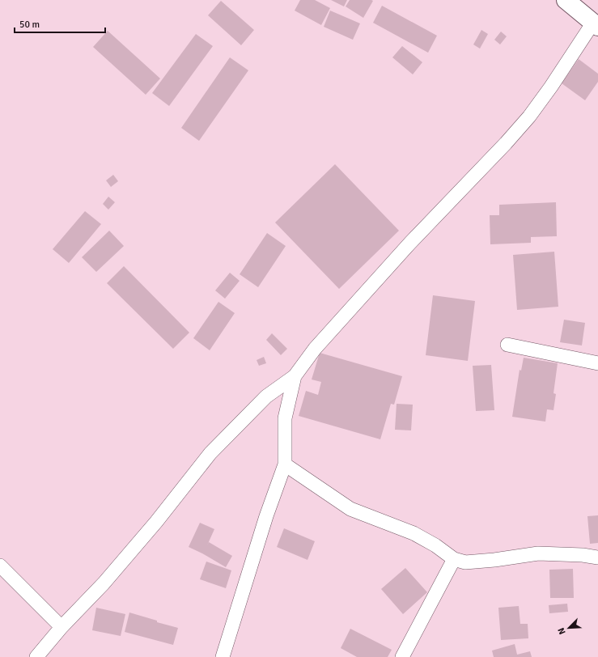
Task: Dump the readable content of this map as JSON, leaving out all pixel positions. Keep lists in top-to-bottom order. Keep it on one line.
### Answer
{"scale_bar":"50 m","north":"bottom left"}
